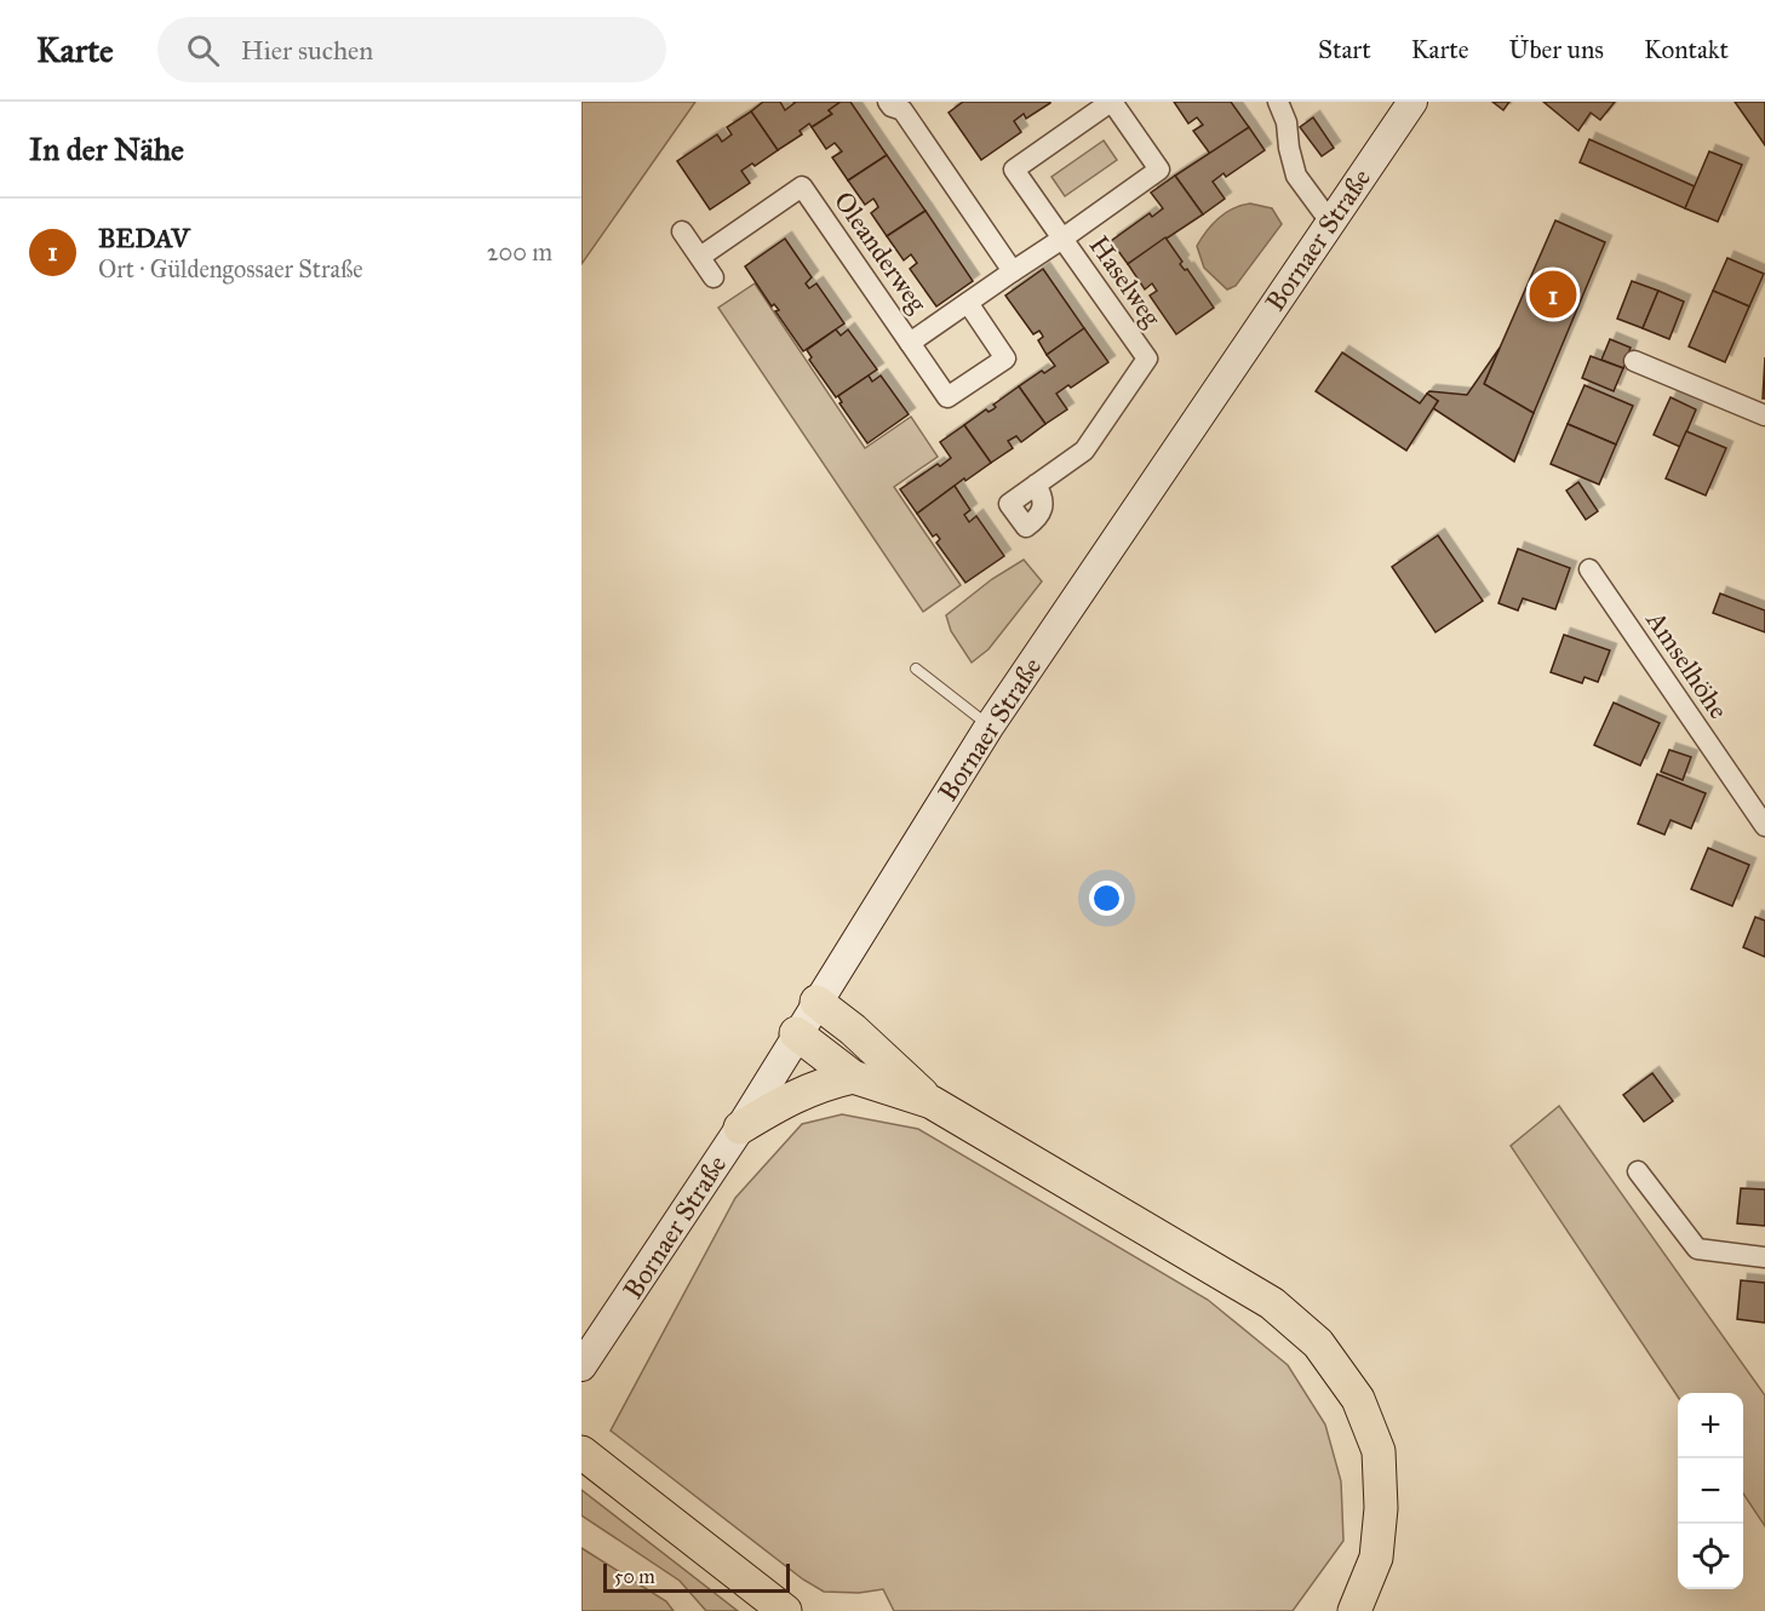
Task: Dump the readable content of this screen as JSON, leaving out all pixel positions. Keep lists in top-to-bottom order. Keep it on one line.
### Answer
{"streets":{"main road":["Bornaer Straße"],"street":["Oleanderweg","Haselweg","Amselhöhe"]},"crossings":[["Oleanderweg","Haselweg"]],"scale_bar":"50 m","page":{"header":"Karte","search":"Hier suchen","nav":["Start","Karte","Über uns","Kontakt"],"heading":"In der Nähe","list":[{"mark":"1","name":"BEDAV","note":"Ort · Güldengossaer Straße","value":"200 m"}],"pins":"1","map_buttons":["+","−"],"scale":"50 m"}}
